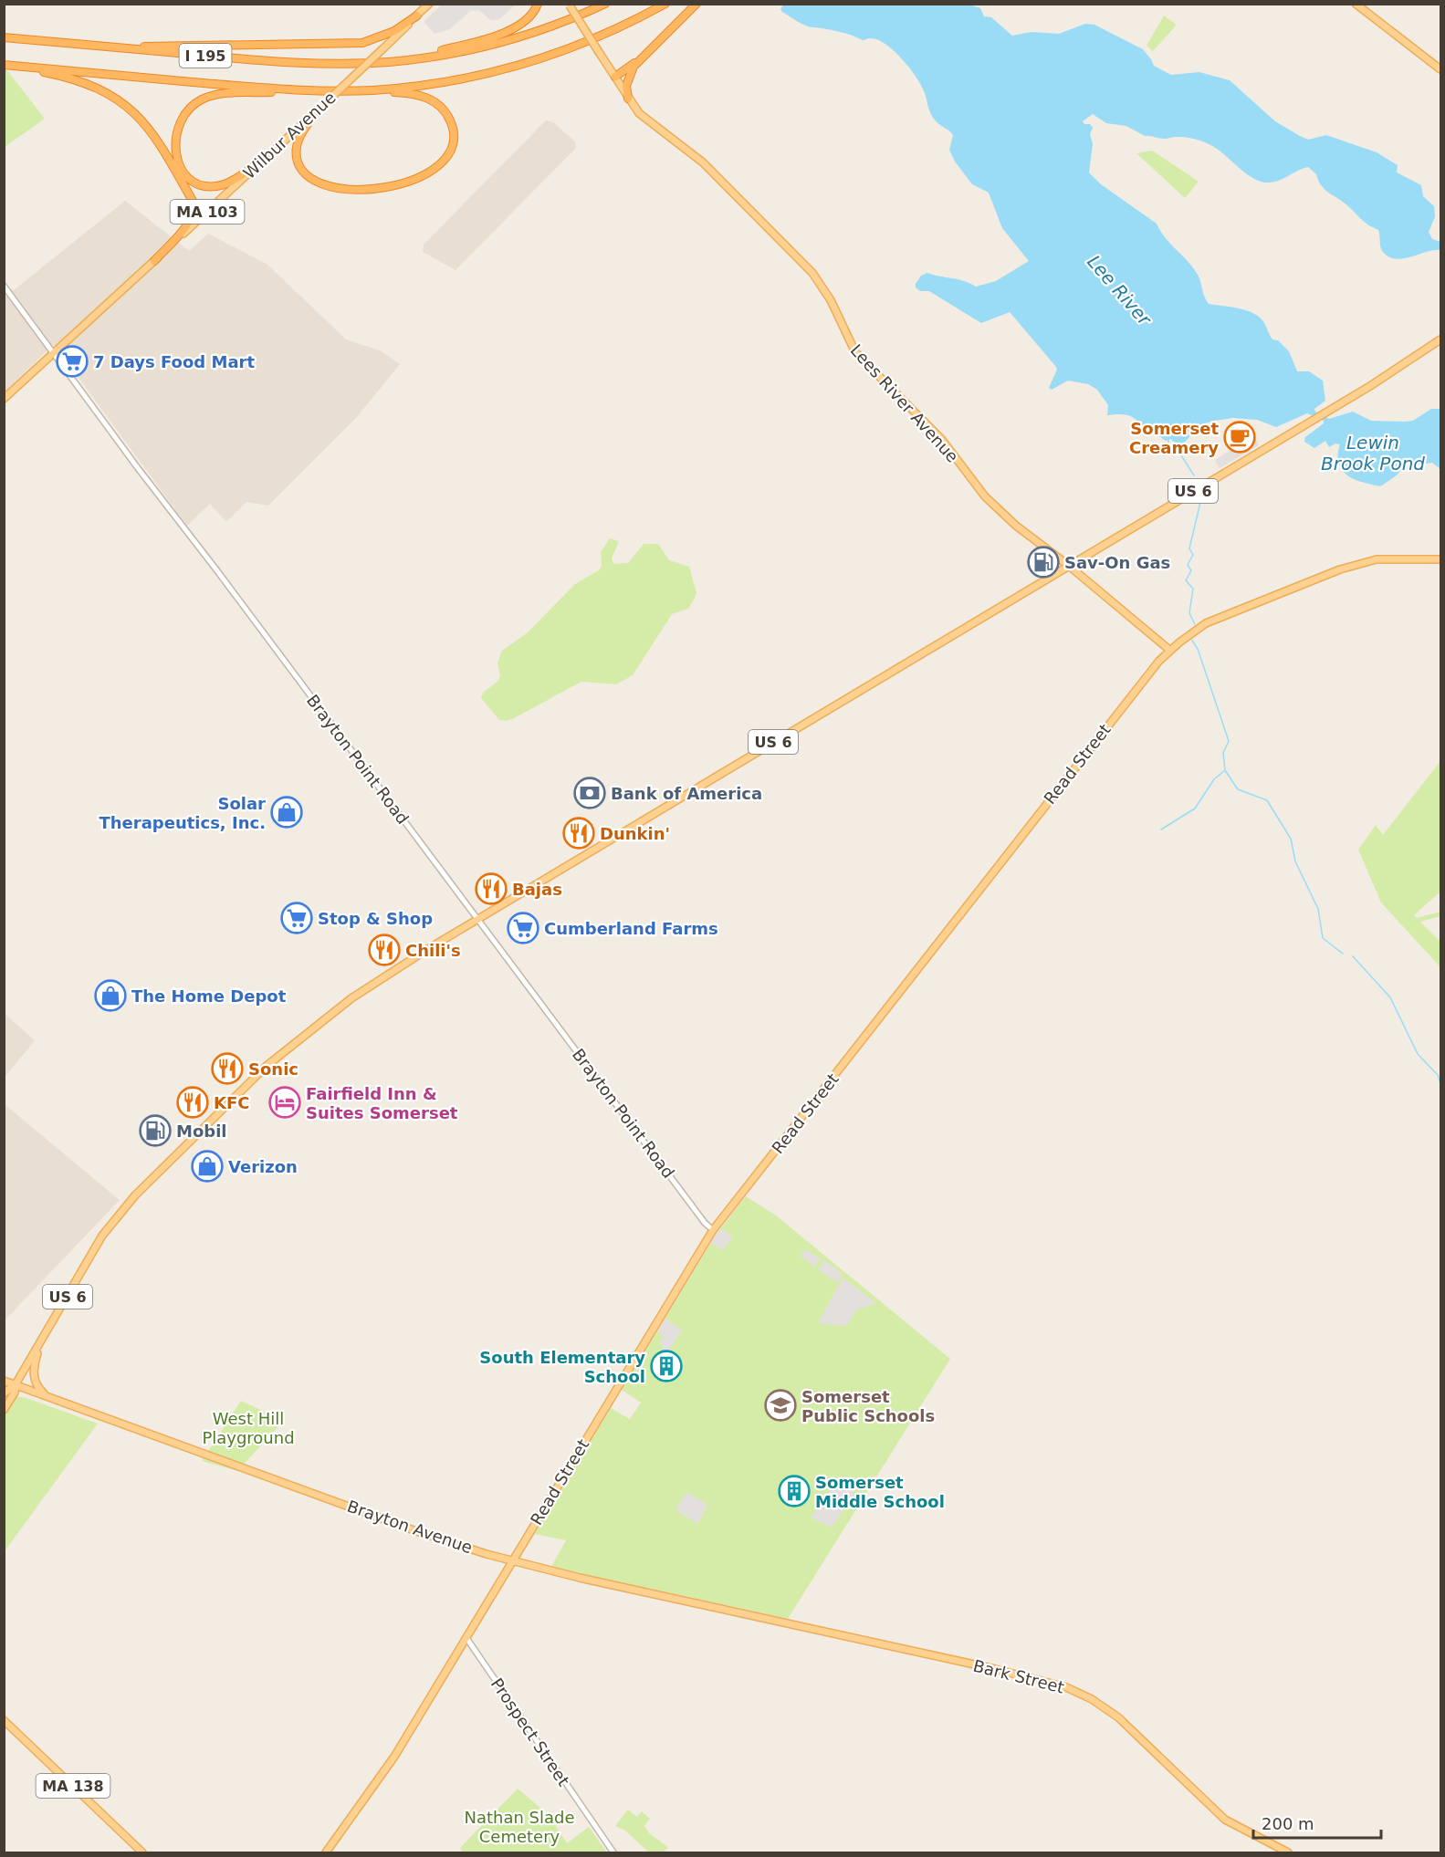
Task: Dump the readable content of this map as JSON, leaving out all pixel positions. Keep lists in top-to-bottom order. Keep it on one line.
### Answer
{"streets":{"highway":["I 195"],"main road":["Wilbur Avenue","MA 103","Lees River Avenue","US 6","Read Street","Brayton Avenue","Bark Street","MA 138"],"street":["Brayton Point Road","Prospect Street"]},"crossings":[["Wilbur Avenue","Brayton Point Road"],["Lees River Avenue","US 6"],["Lees River Avenue","Read Street"],["US 6","Brayton Point Road"],["US 6","Brayton Avenue"],["Brayton Point Road","Read Street"],["Read Street","Brayton Avenue"],["Read Street","Prospect Street"],["Brayton Avenue","Bark Street"]],"water":["Lee River","Lewin Brook Pond"],"parks":["West Hill Playground","Nathan Slade Cemetery"],"places":{"supermarket":["7 Days Food Mart","Stop & Shop","Cumberland Farms"],"cafe":["Somerset Creamery"],"fuel station":["Sav-On Gas","Mobil"],"bank":["Bank of America"],"shop":["Solar Therapeutics, Inc.","The Home Depot","Verizon"],"restaurant":["Dunkin'","Bajas","Chili's","Sonic","KFC"],"hotel":["Fairfield Inn & Suites Somerset"],"building":["South Elementary School","Somerset Middle School"],"school or university":["Somerset Public Schools"]},"scale_bar":"200 m"}
